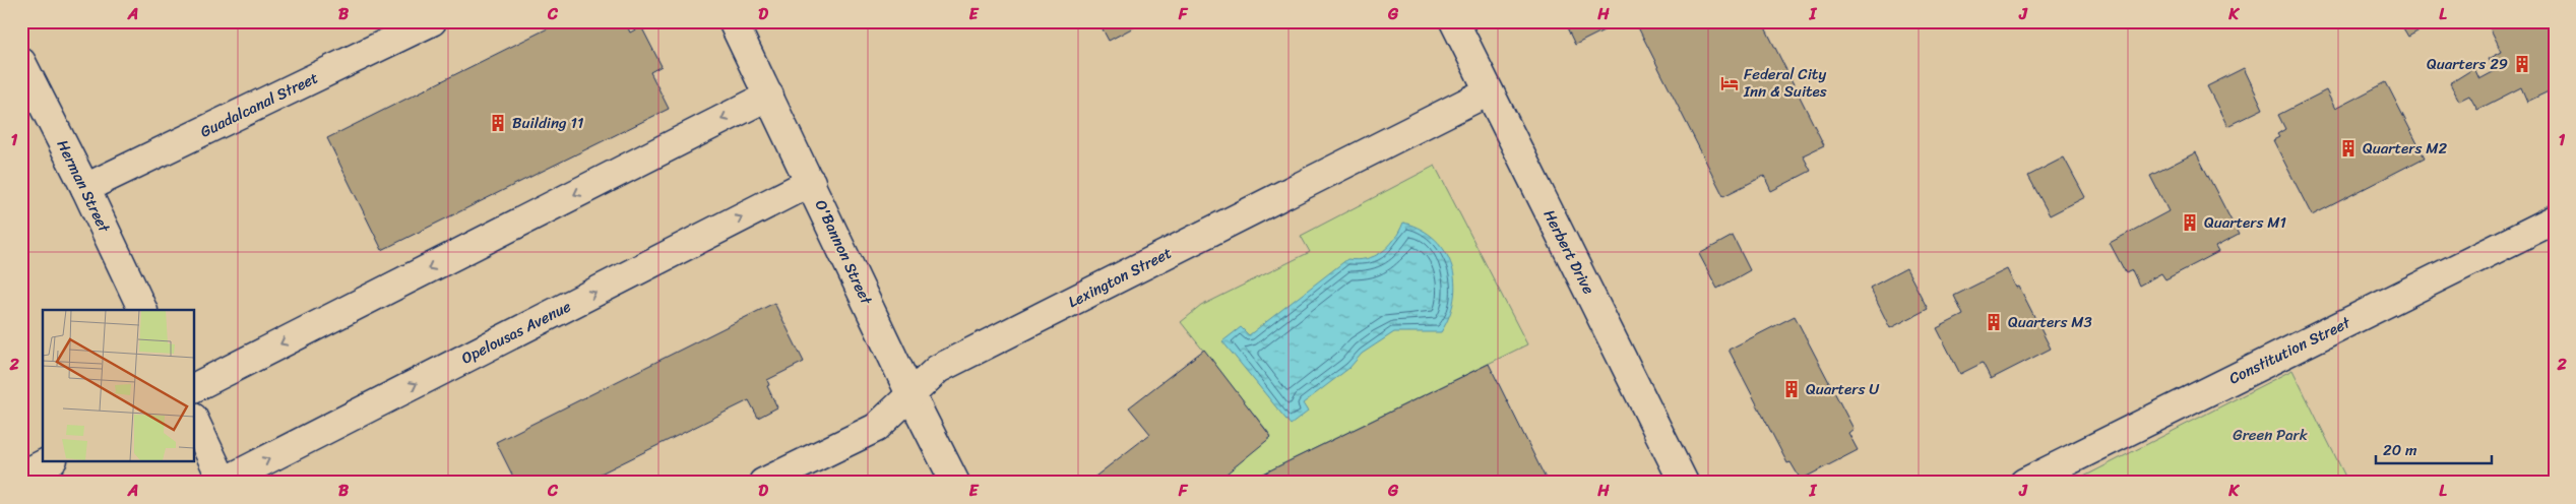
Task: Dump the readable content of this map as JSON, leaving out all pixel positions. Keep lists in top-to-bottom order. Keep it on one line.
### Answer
{"streets":{"street":["Guadalcanal Street","Herman Street","O'Bannon Street","Herbert Drive","Lexington Street","Opelousas Avenue","Constitution Street"]},"crossings":[["Guadalcanal Street","Herman Street"],["O'Bannon Street","Lexington Street"],["O'Bannon Street","Opelousas Avenue"],["Herbert Drive","Lexington Street"]],"parks":["Green Park"],"places":{"building":["Quarters 29","Building 11","Quarters M2","Quarters M1","Quarters M3","Quarters U"],"hotel":["Federal City Inn & Suites"]},"scale_bar":"20 m","grid":{"columns":["A","B","C","D","E","F","G","H","I","J","K","L"],"rows":["1","2"]}}
